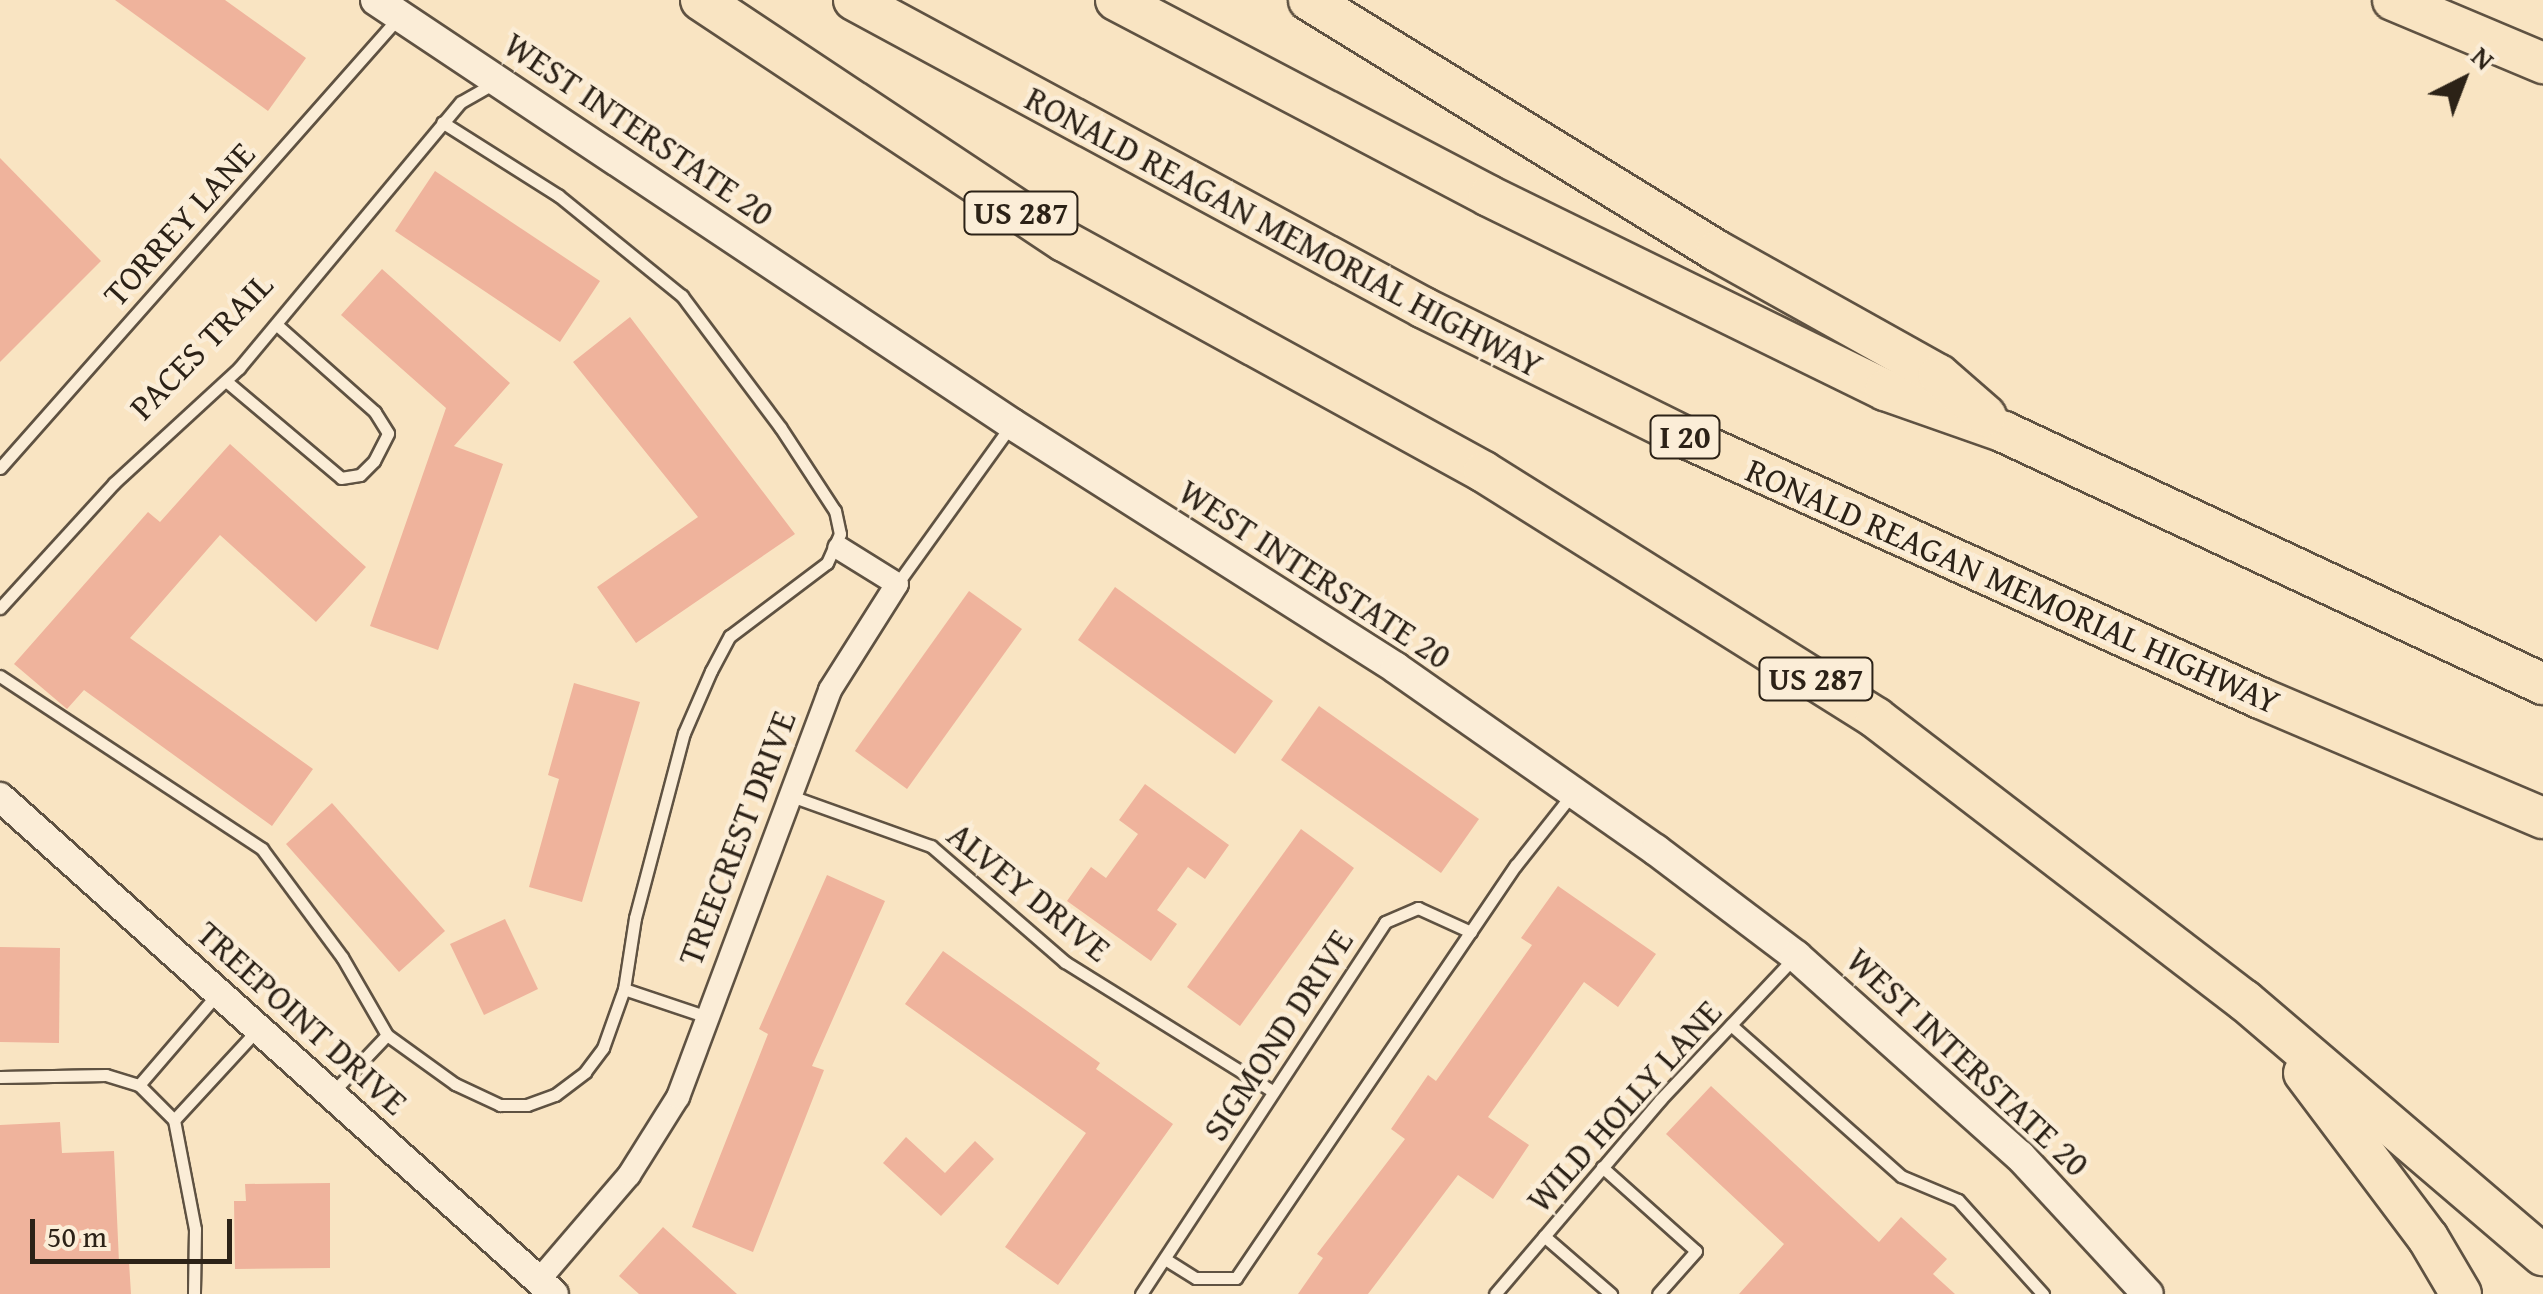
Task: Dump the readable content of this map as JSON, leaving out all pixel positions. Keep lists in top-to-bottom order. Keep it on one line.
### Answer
{"streets":{"highway":["US 287","RONALD REAGAN MEMORIAL HIGHWAY","I 20"],"main road":["WEST INTERSTATE 20"],"street":["TREECREST DRIVE","TREEPOINT DRIVE"],"lane":["TORREY LANE","PACES TRAIL","ALVEY DRIVE","SIGMOND DRIVE","WILD HOLLY LANE"]},"crossings":[["WEST INTERSTATE 20","TORREY LANE"],["WEST INTERSTATE 20","PACES TRAIL"],["WEST INTERSTATE 20","TREECREST DRIVE"],["WEST INTERSTATE 20","WILD HOLLY LANE"],["TREECREST DRIVE","ALVEY DRIVE"],["TREECREST DRIVE","TREEPOINT DRIVE"],["ALVEY DRIVE","SIGMOND DRIVE"]],"scale_bar":"50 m","north":"top right"}
